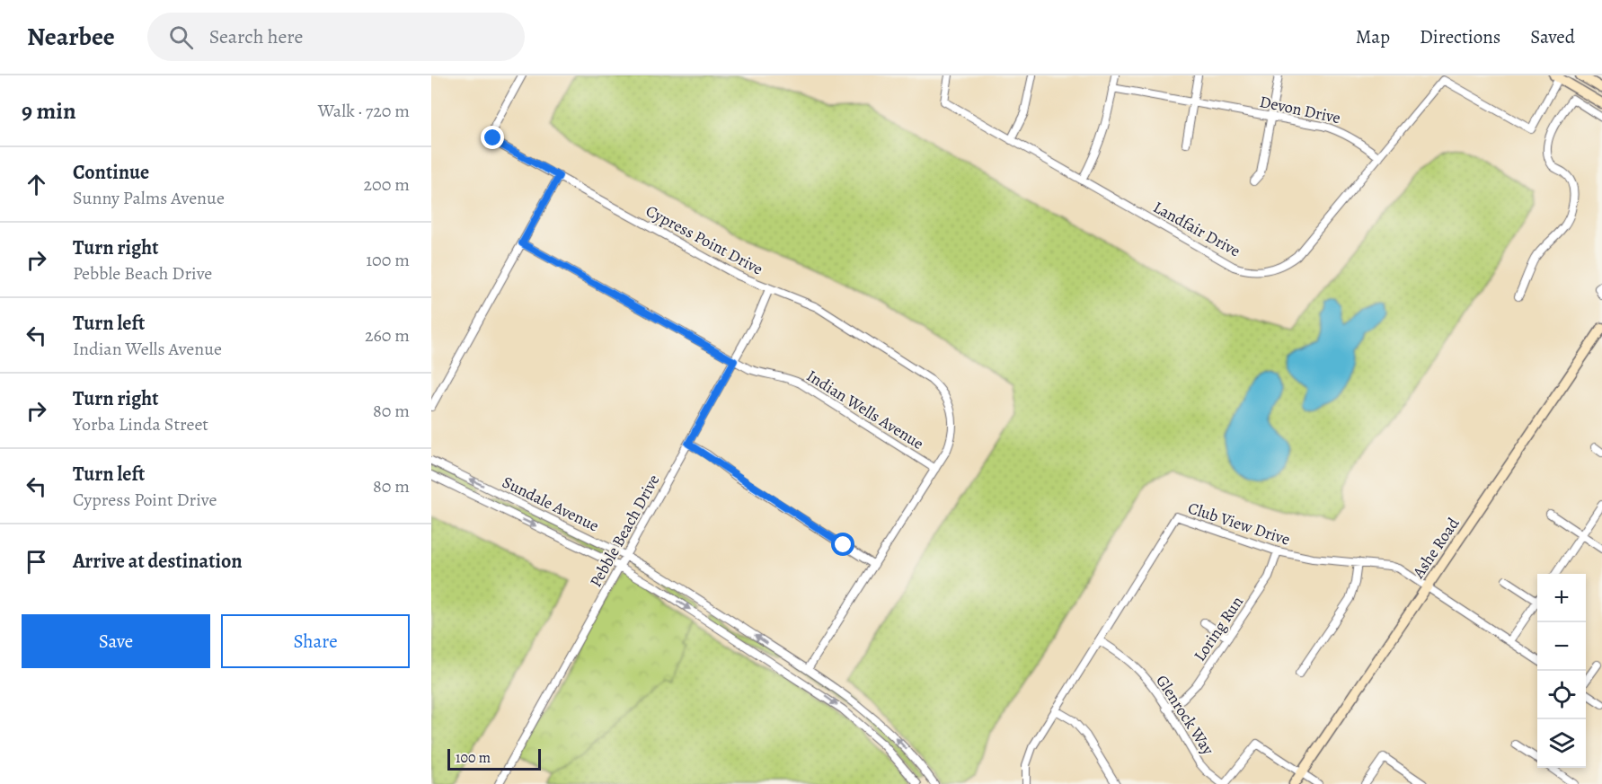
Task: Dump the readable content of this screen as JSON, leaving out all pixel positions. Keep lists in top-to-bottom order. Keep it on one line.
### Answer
{"streets":{"street":["Devon Drive","Landfair Drive","Cypress Point Drive","Indian Wells Avenue","Sundale Avenue","Club View Drive","Pebble Beach Drive","Ashe Road","Loring Run","Glenrock Way"]},"crossings":[["Devon Drive","Landfair Drive"],["Cypress Point Drive","Indian Wells Avenue"],["Cypress Point Drive","Pebble Beach Drive"],["Indian Wells Avenue","Pebble Beach Drive"],["Sundale Avenue","Pebble Beach Drive"],["Club View Drive","Ashe Road"],["Club View Drive","Loring Run"],["Club View Drive","Glenrock Way"],["Loring Run","Glenrock Way"]],"scale_bar":"100 m","page":{"header":"Nearbee","search":"Search here","nav":["Map","Directions","Saved"],"heading":["9 min","Walk · 720 m"],"list":[["Continue","Sunny Palms Avenue","200 m"],["Turn right","Pebble Beach Drive","100 m"],["Turn left","Indian Wells Avenue","260 m"],["Turn right","Yorba Linda Street","80 m"],["Turn left","Cypress Point Drive","80 m"],"Arrive at destination"],"map_buttons":["+","−"],"buttons":["Save","Share"],"scale":"100 m"}}
